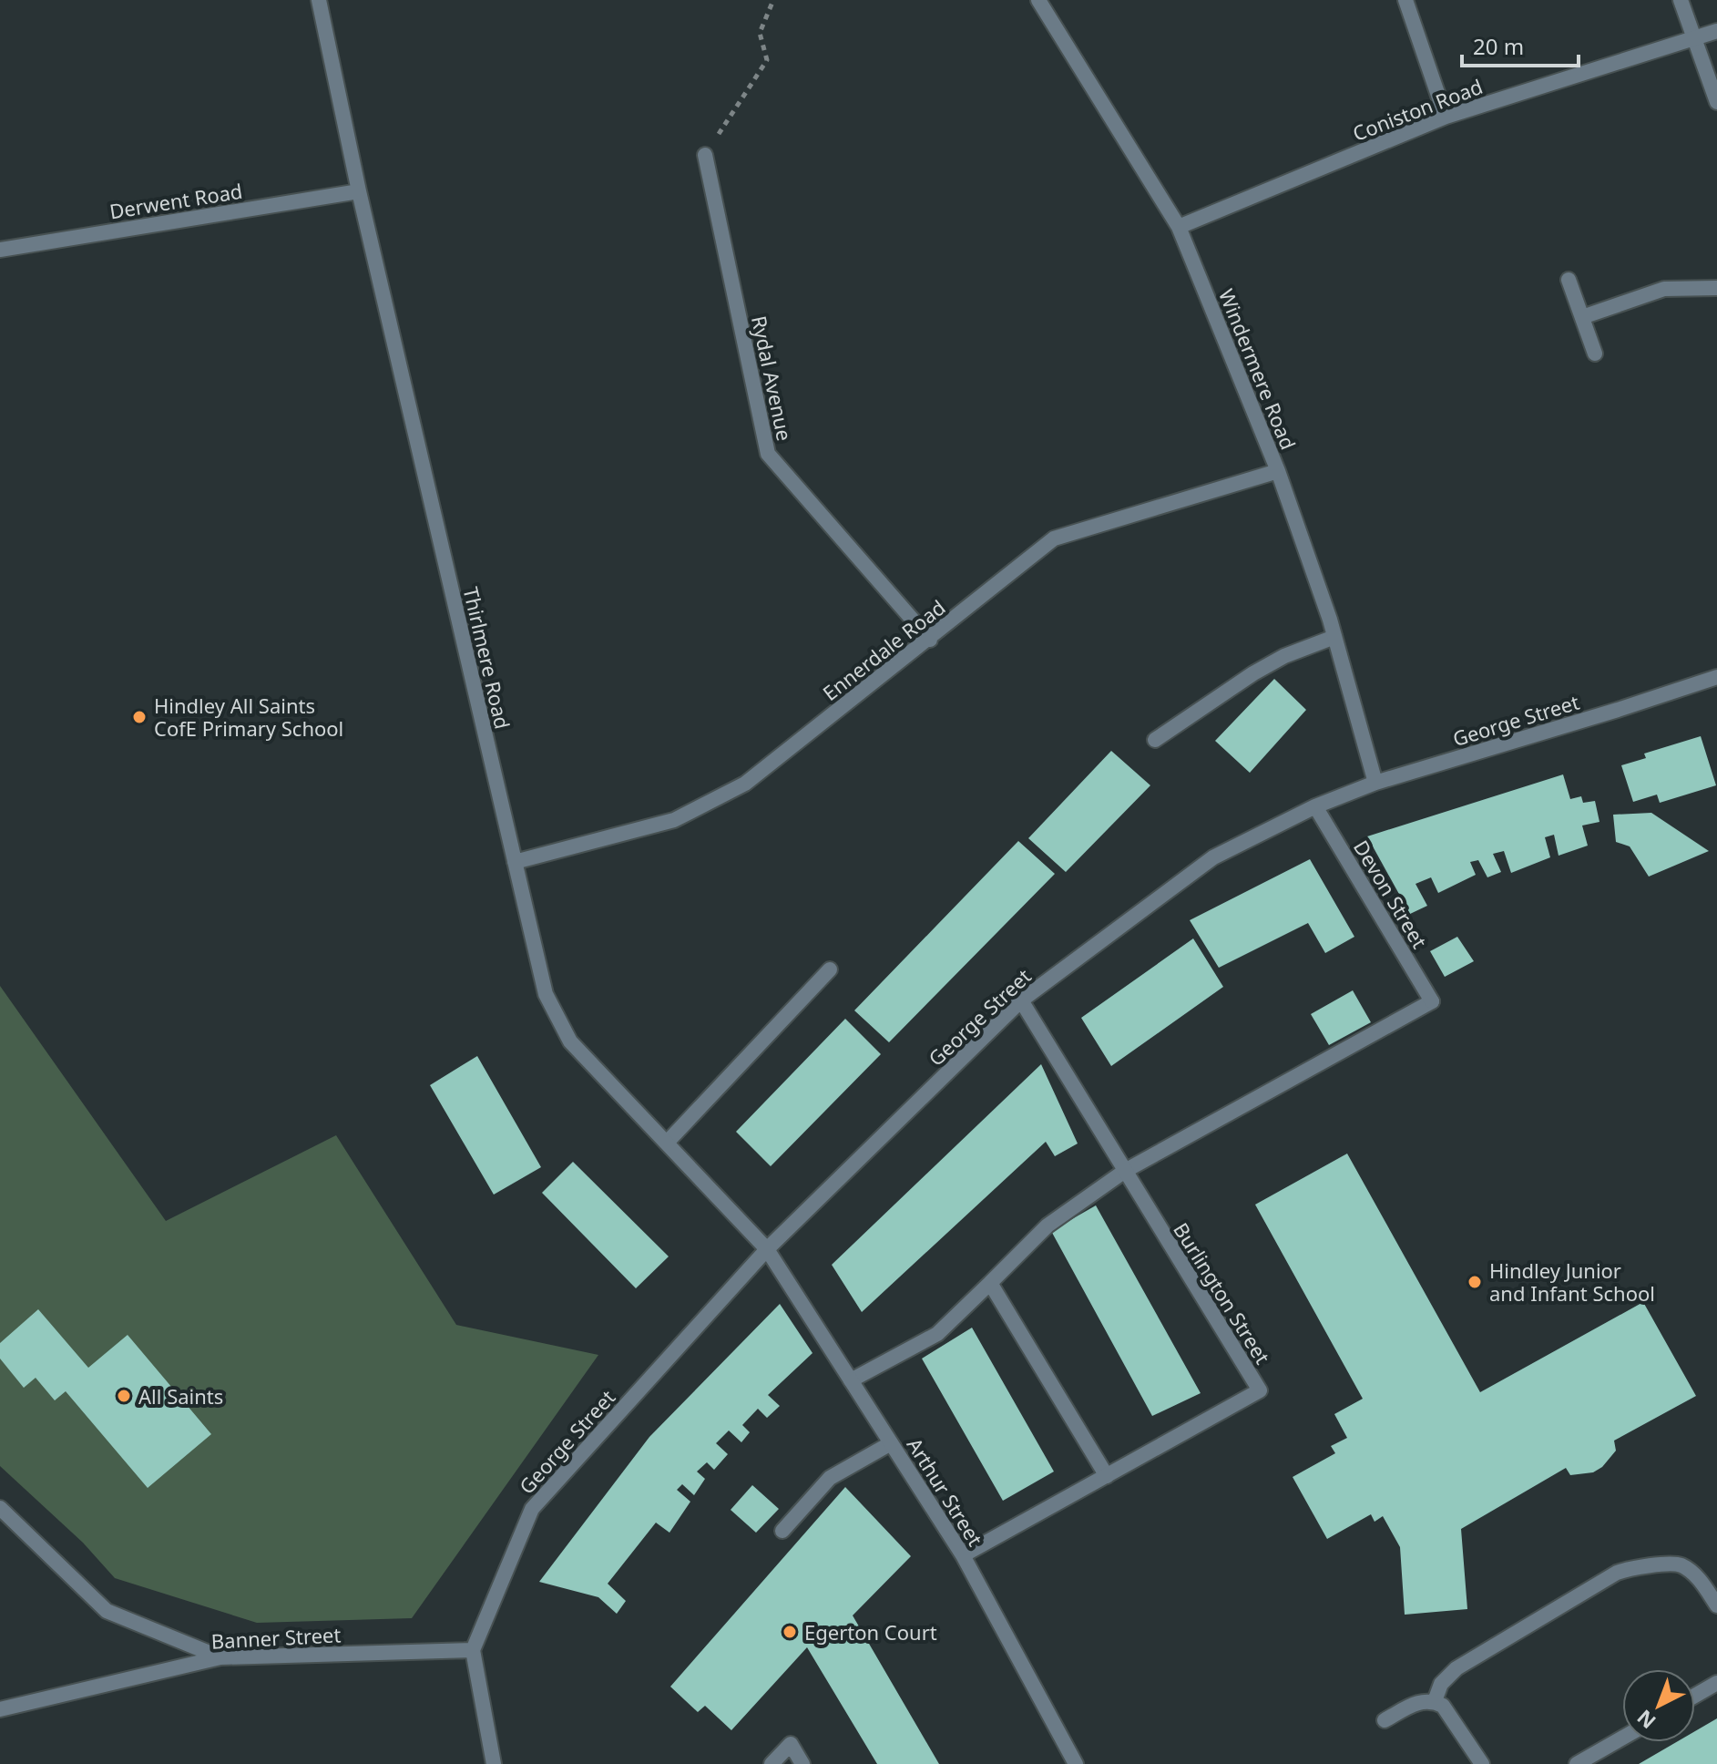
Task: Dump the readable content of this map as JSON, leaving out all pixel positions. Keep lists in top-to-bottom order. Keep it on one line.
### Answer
{"streets":{"street":["Coniston Road","Derwent Road","Windermere Road","Rydal Avenue","Ennerdale Road","Thirlmere Road","George Street","Devon Street","Burlington Street","Arthur Street","Banner Street"]},"crossings":[["Coniston Road","Windermere Road"],["Derwent Road","Thirlmere Road"],["Windermere Road","Ennerdale Road"],["Windermere Road","George Street"],["Rydal Avenue","Ennerdale Road"],["Ennerdale Road","Thirlmere Road"],["Thirlmere Road","George Street"],["Thirlmere Road","Arthur Street"],["George Street","Devon Street"],["George Street","Burlington Street"],["George Street","Arthur Street"],["George Street","Banner Street"],["Devon Street","Burlington Street"],["Burlington Street","Arthur Street"]],"places":["Hindley All Saints CofE Primary School","Hindley Junior and Infant School","All Saints","Egerton Court"],"scale_bar":"20 m","north":"bottom left"}
